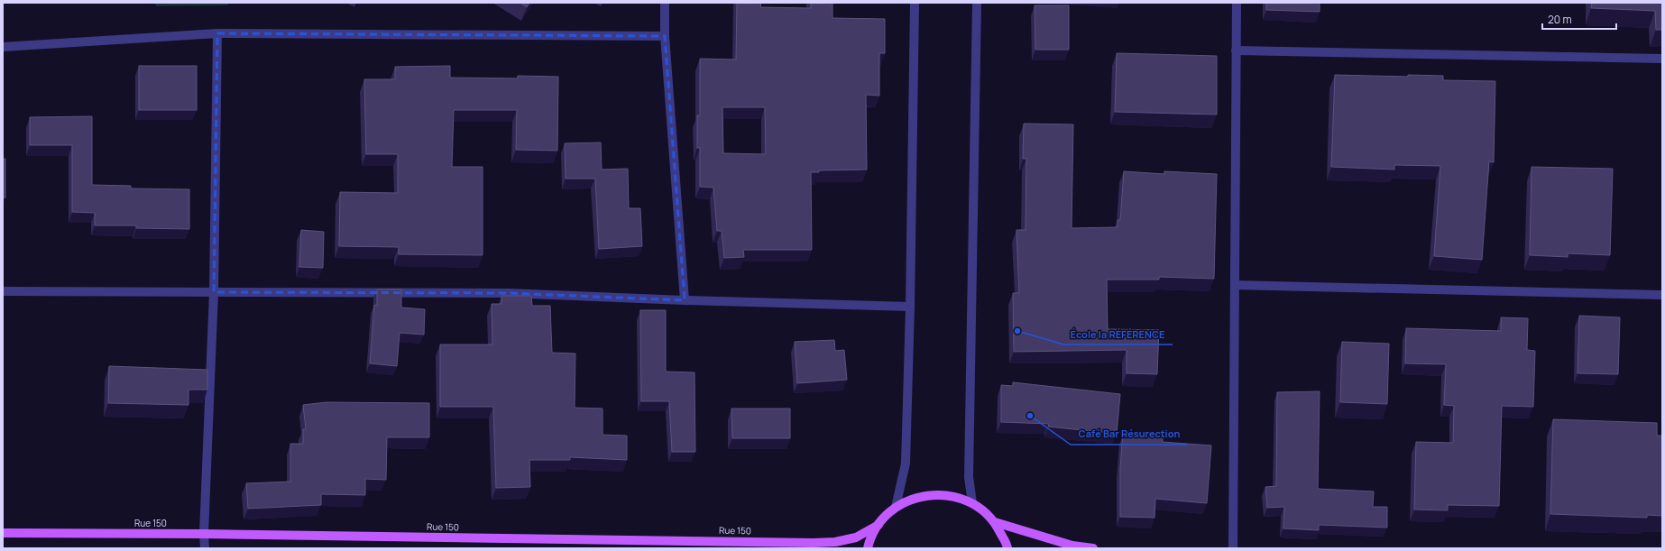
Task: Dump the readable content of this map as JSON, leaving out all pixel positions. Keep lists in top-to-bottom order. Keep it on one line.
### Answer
{"streets":{"main road":["Rue 150"]},"places":["École la RÉFÉRENCE","Café Bar Résurection"],"scale_bar":"20 m"}
